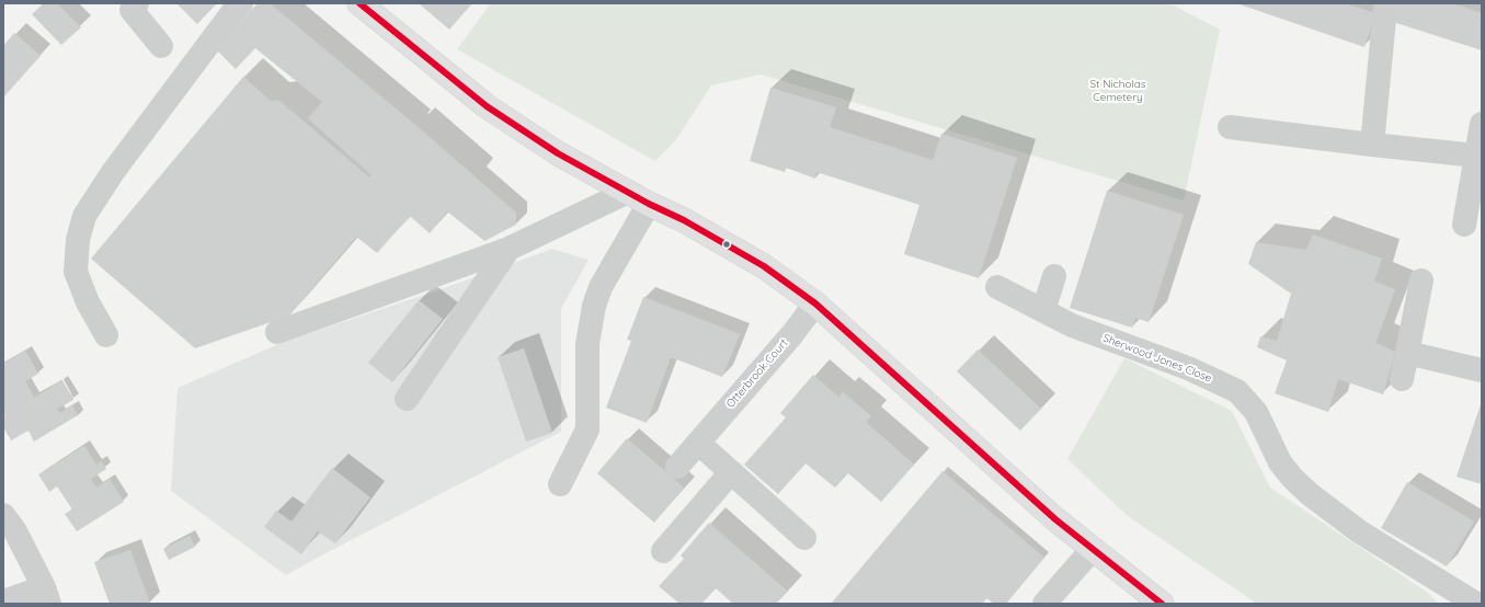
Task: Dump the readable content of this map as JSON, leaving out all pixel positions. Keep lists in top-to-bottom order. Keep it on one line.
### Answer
{"streets":{"street":["Sherwood Jones Close","Otterbrook Court"]},"parks":["St Nicholas Cemetery"]}
